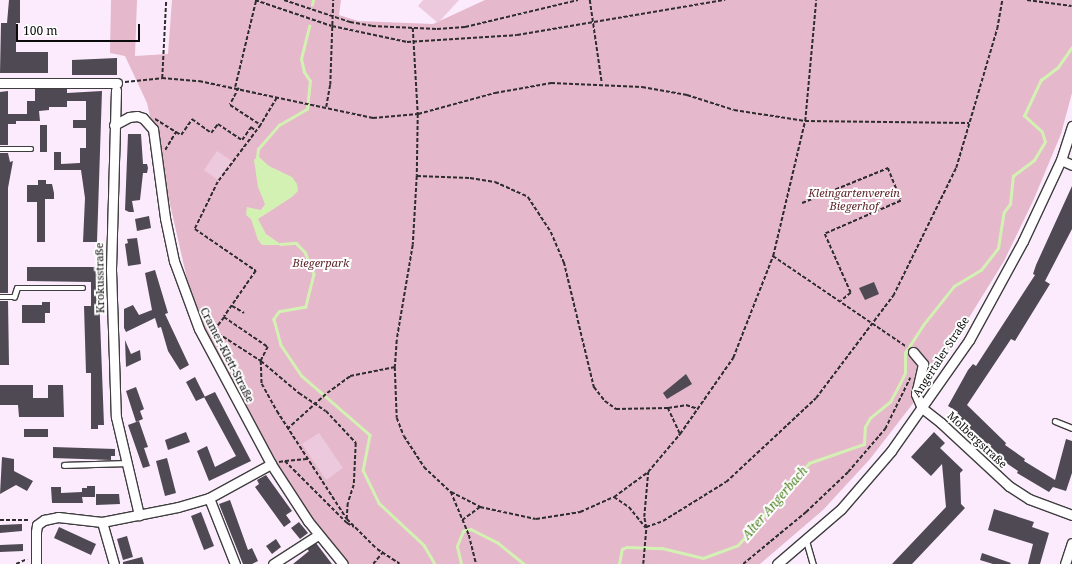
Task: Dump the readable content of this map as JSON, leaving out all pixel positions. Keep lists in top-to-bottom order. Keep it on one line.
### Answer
{"streets":{"street":["Krokusstraße","Cramer-Klett-Straße","Angertaler Straße","Molbergstraße"]},"crossings":[["Angertaler Straße","Molbergstraße"]],"water":["Alter Angerbach"],"parks":["Kleingartenverein Biegerhof","Biegerpark"],"scale_bar":"100 m"}
